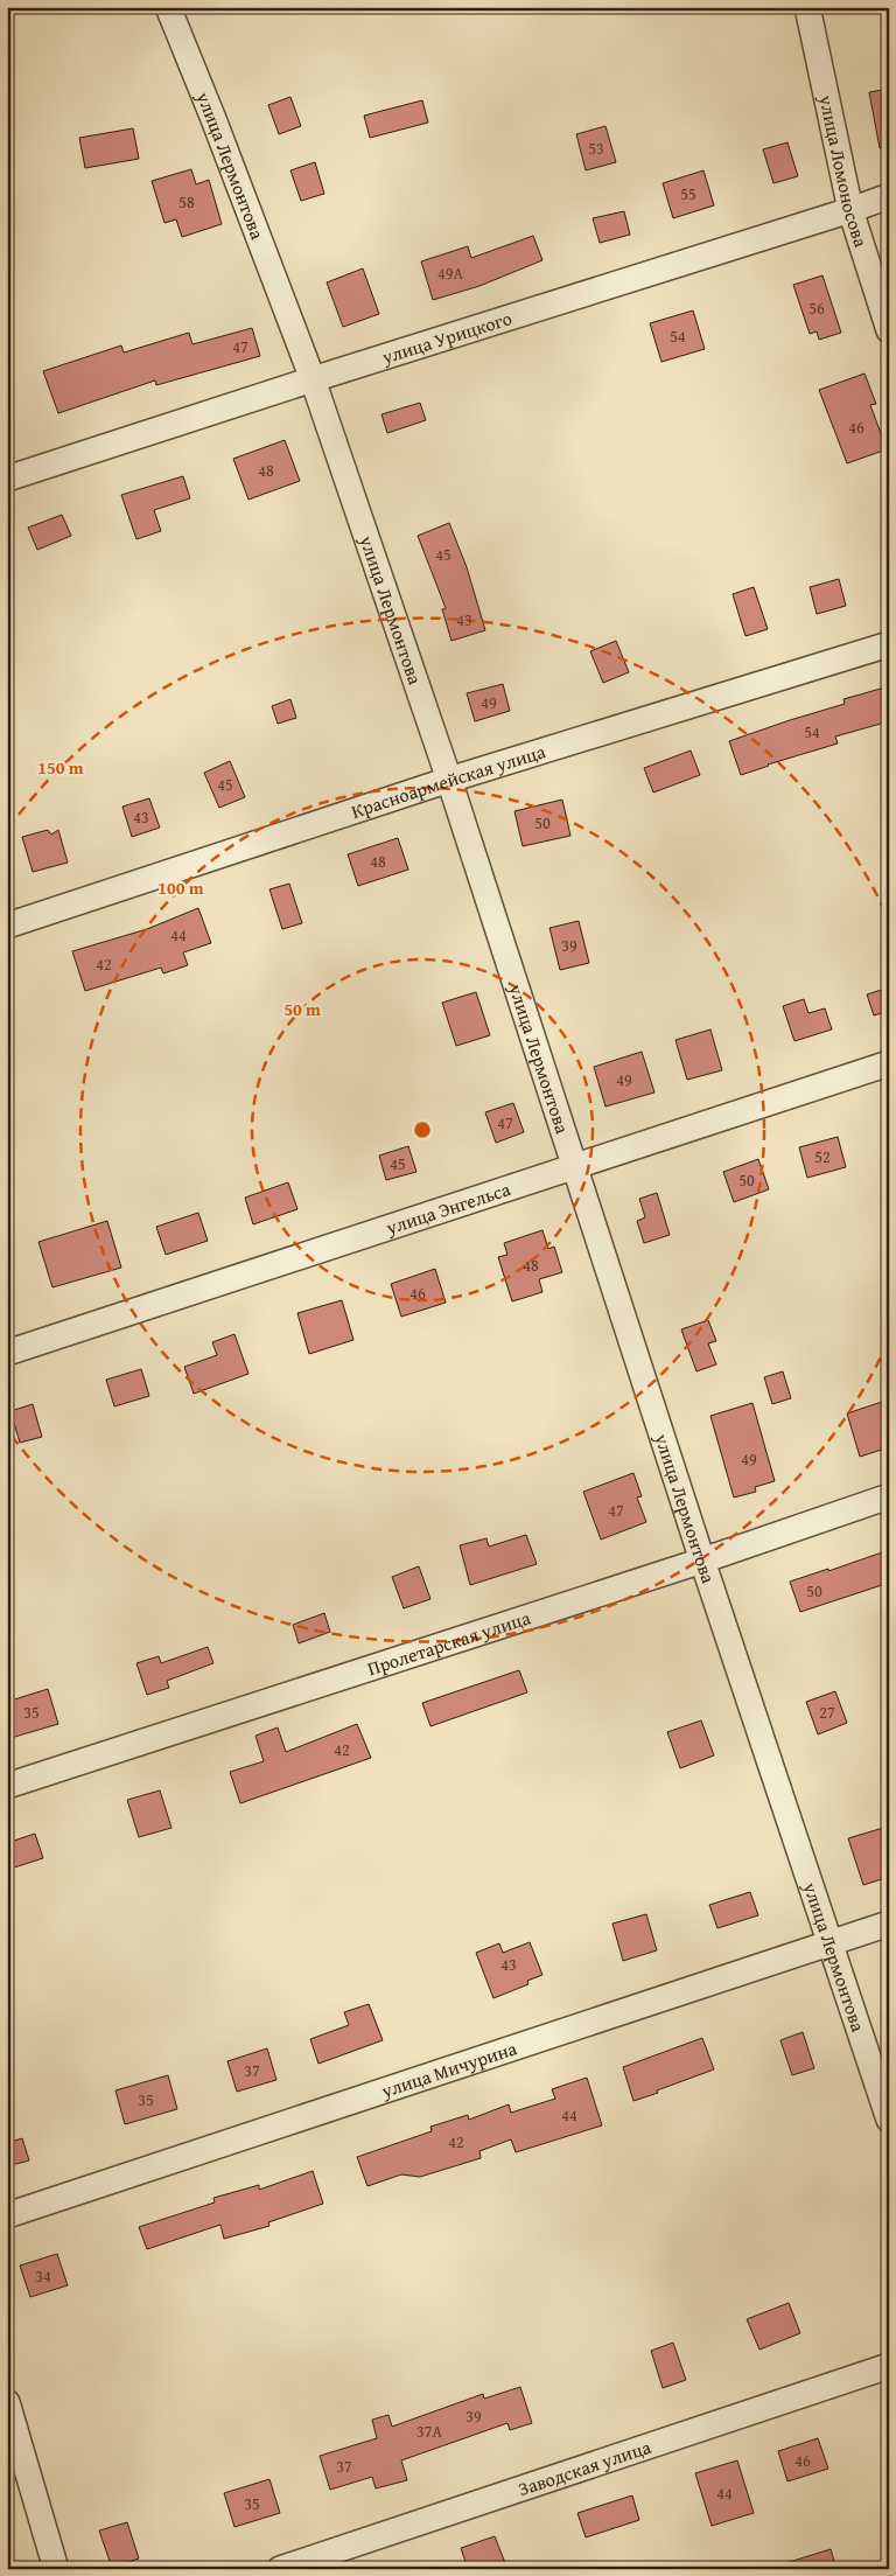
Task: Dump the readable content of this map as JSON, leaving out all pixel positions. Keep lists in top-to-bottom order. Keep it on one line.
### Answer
{"streets":{"street":["улица Лермонтова","улица Ломоносова","улица Урицкого","Красноармейская улица","улица Энгельса","Пролетарская улица","улица Мичурина","Заводская улица"]},"crossings":[["улица Лермонтова","улица Урицкого"],["улица Лермонтова","Красноармейская улица"],["улица Лермонтова","улица Энгельса"],["улица Лермонтова","Пролетарская улица"],["улица Лермонтова","улица Мичурина"],["улица Ломоносова","улица Урицкого"]],"house_numbers":["53","55","58","49А","56","54","47","46","48","45","43","49","54","45","43","50","48","44","39","42","49","47","52","45","50","48","46","49","47","50","35","27","42","43","37","35","44","42","34","39","37А","46","37","44","35"],"rings":["150 m","100 m","50 m"]}
